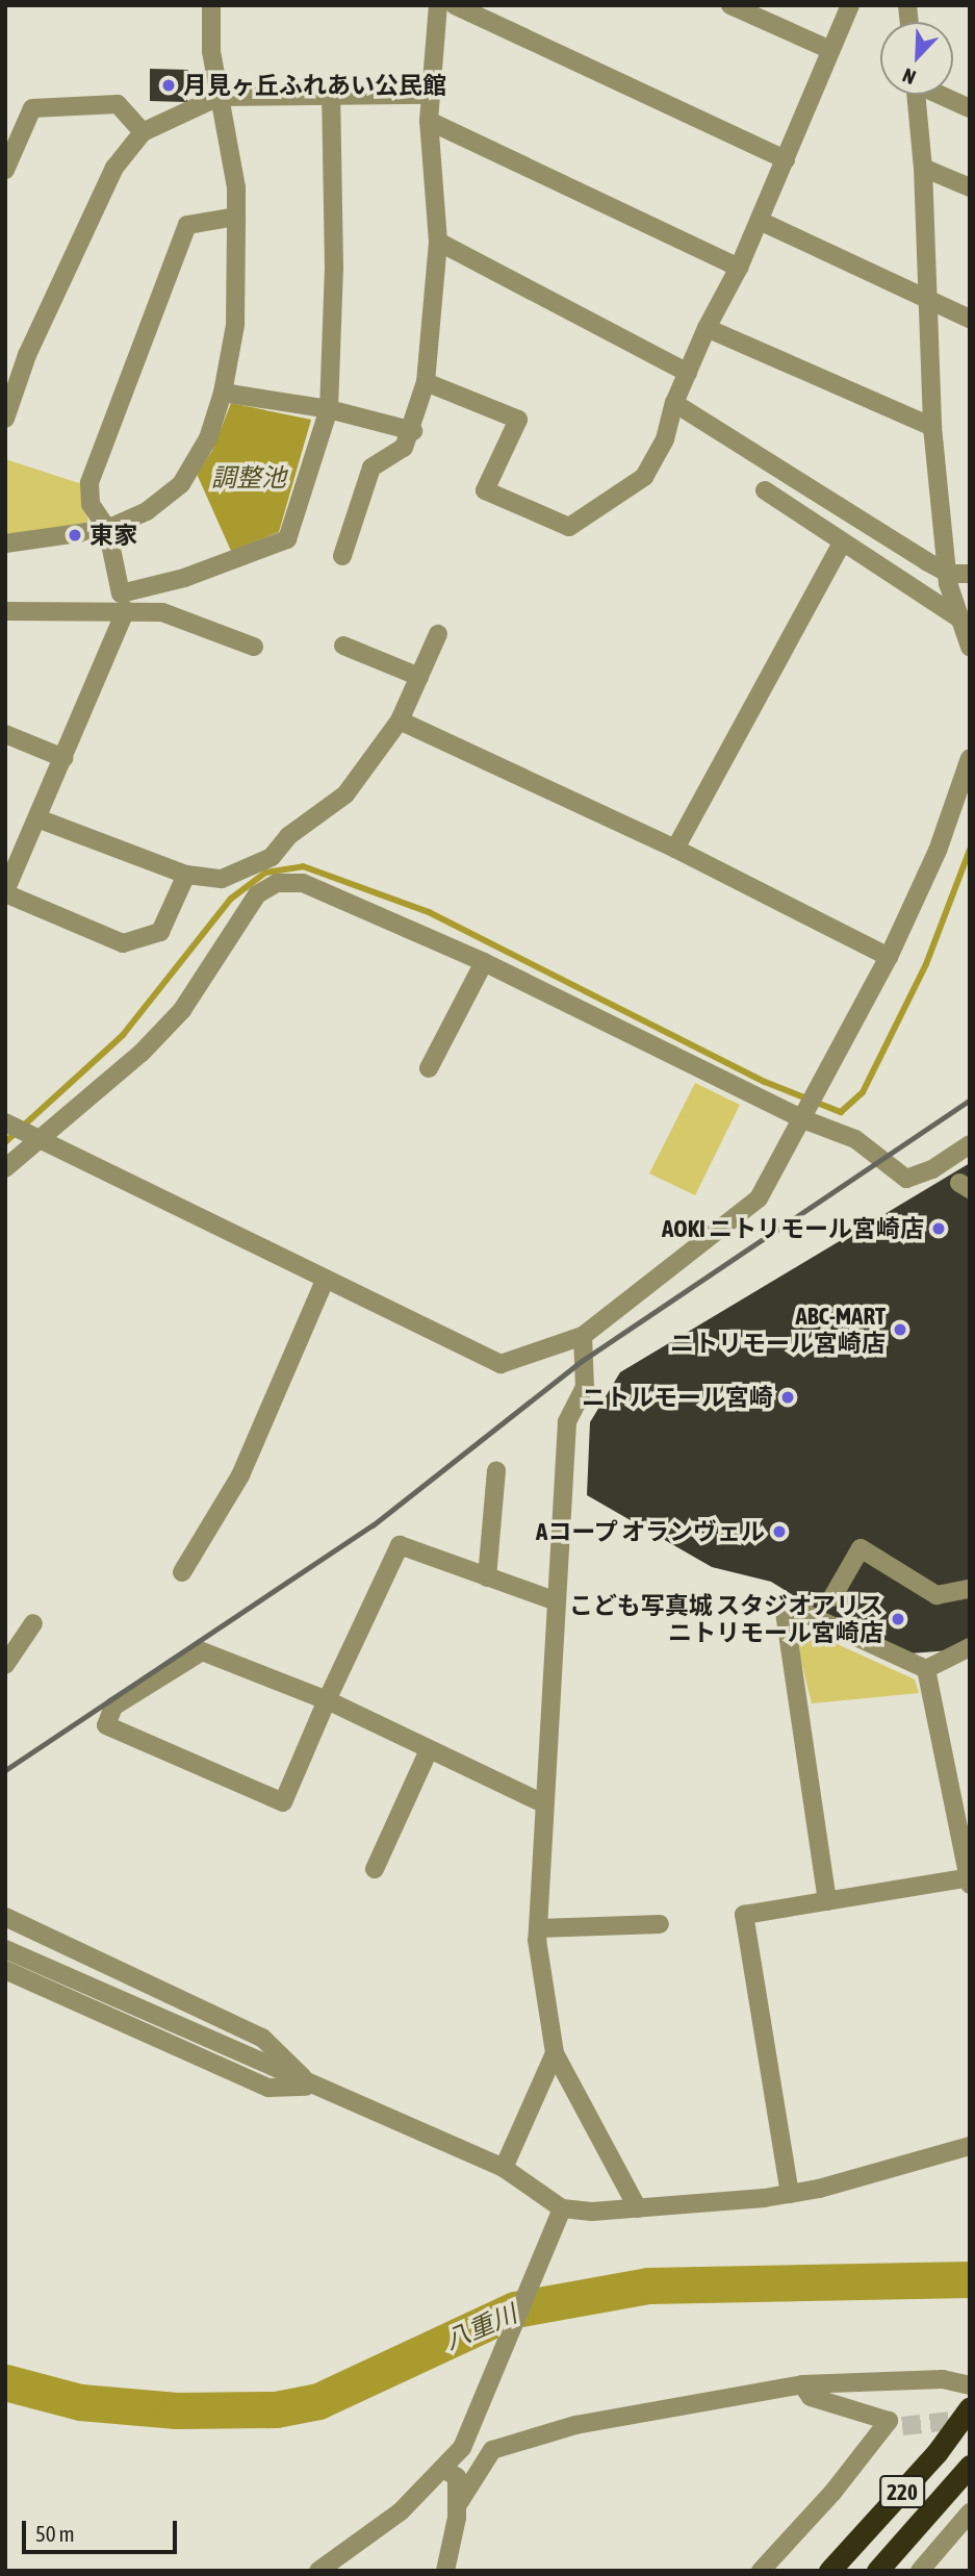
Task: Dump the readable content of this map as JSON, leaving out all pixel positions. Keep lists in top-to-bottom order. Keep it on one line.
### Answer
{"streets":{"highway":["220"]},"water":["調整池","八重川"],"places":["月見ヶ丘ふれあい公民館","東家","AOKI ニトリモール宮崎店","ABC-MART ニトリモール宮崎店","ニトルモール宮崎","Aコープ オランヴェル","こども写真城 スタジオアリス ニトリモール宮崎店"],"scale_bar":"50 m","north":"bottom left"}
